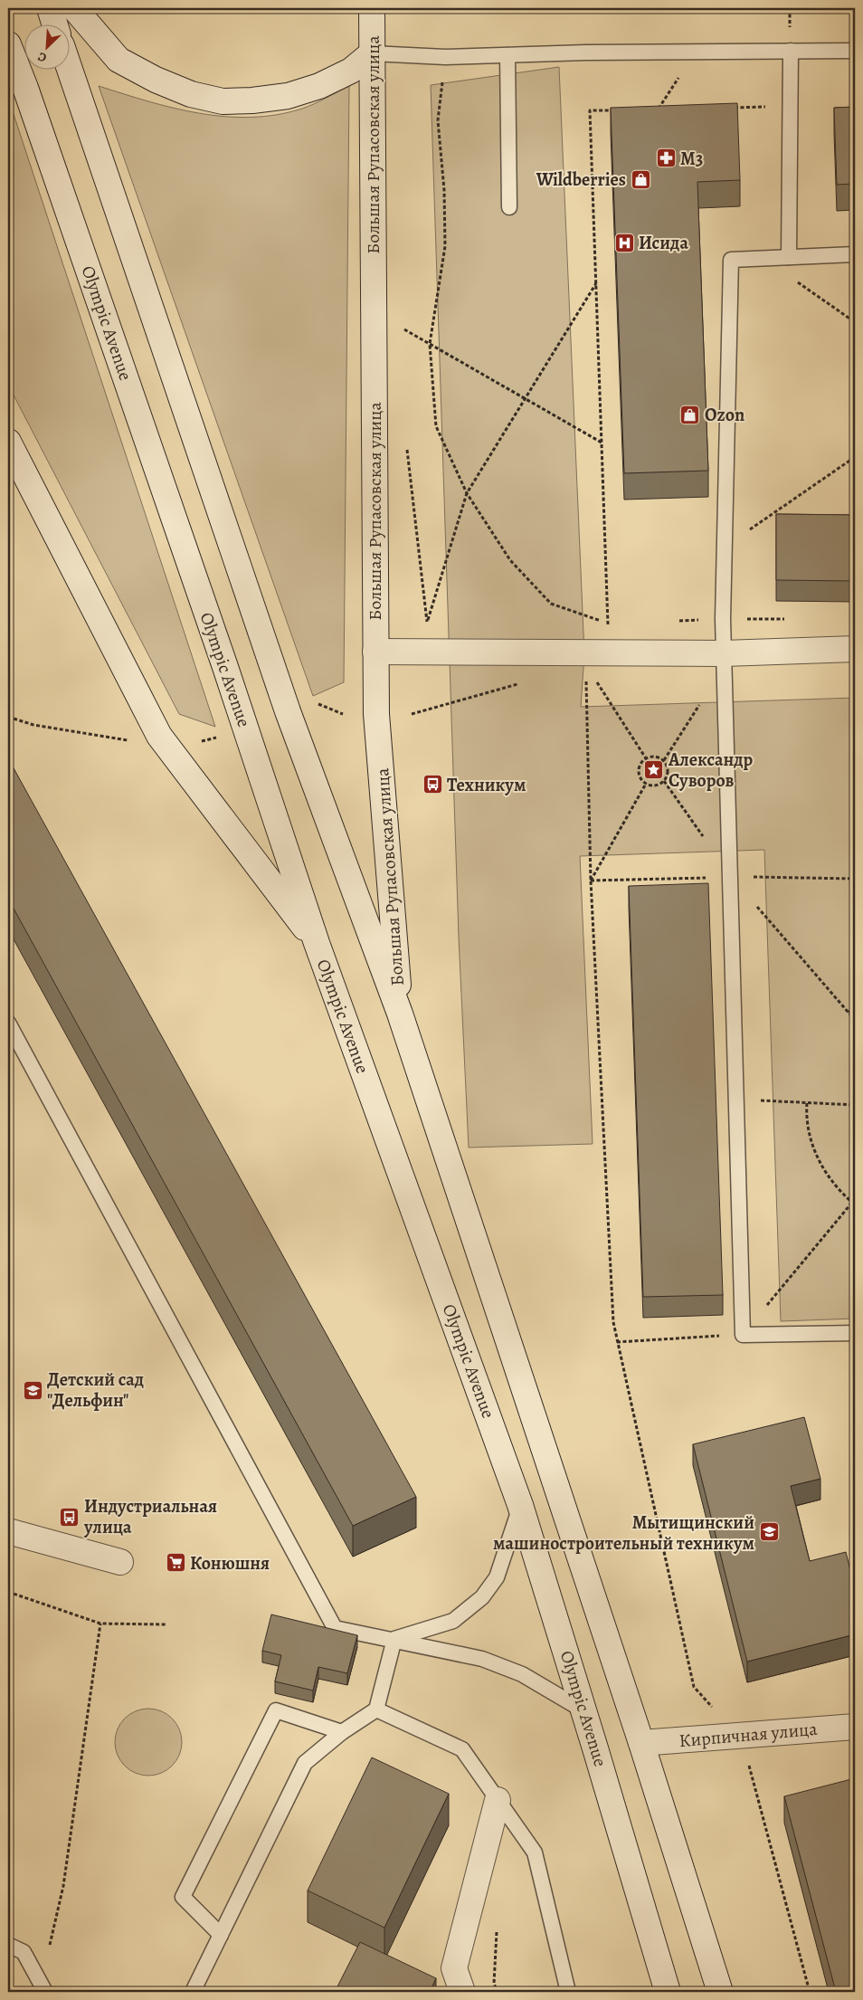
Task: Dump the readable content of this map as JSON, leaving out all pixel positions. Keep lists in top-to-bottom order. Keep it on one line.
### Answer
{"streets":{"main road":["Большая Рупасовская улица","Olympic Avenue","Кирпичная улица"]},"places":{"pharmacy":["М3"],"shop":["Wildberries","Ozon"],"hospital":["Исида"],"place":["Александр Суворов"],"bus stop":["Техникум","Индустриальная улица"],"school or university":["Детский сад \"Дельфин\"","Мытищинский машиностроительный техникум"],"supermarket":["Конюшня"]},"north":"bottom left"}
